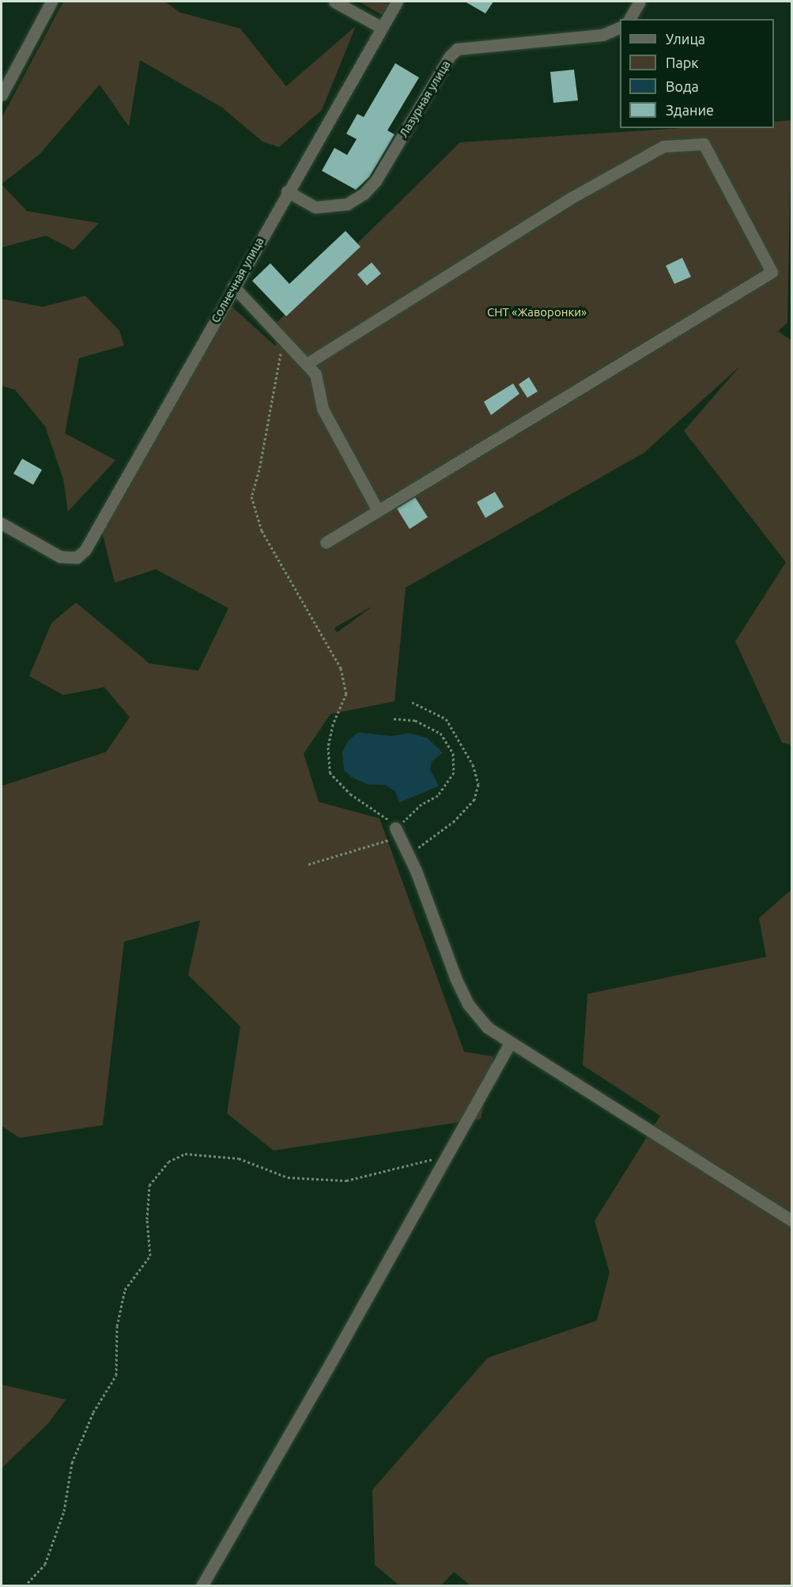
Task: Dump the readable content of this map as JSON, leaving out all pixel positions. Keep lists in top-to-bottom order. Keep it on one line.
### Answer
{"streets":{"street":["Лазурная улица","Солнечная улица"]},"crossings":[["Лазурная улица","Солнечная улица"]],"parks":["СНТ «Жаворонки»"],"legend":["Улица","Парк","Вода","Здание"]}
